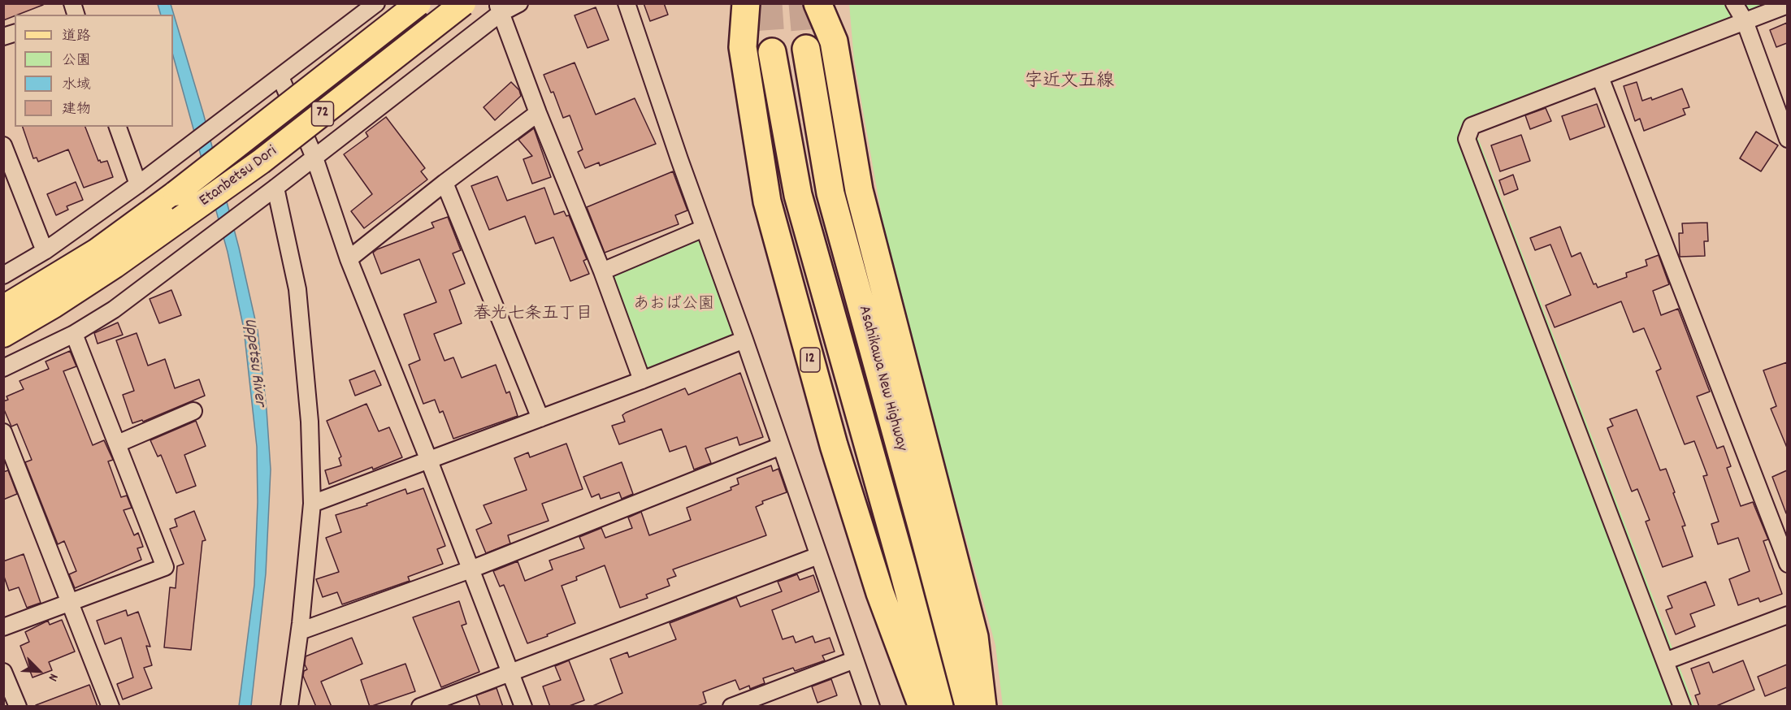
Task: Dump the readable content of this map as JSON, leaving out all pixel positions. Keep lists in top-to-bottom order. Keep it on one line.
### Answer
{"streets":{"highway":["12","Asahikawa New Highway"],"main road":["72","Etanbetsu Dori"]},"districts":["字近文五線","春光七条五丁目"],"water":["Uppetsu River"],"parks":["あおば公園"],"legend":["道路","公園","水域","建物"],"north":"bottom right"}
